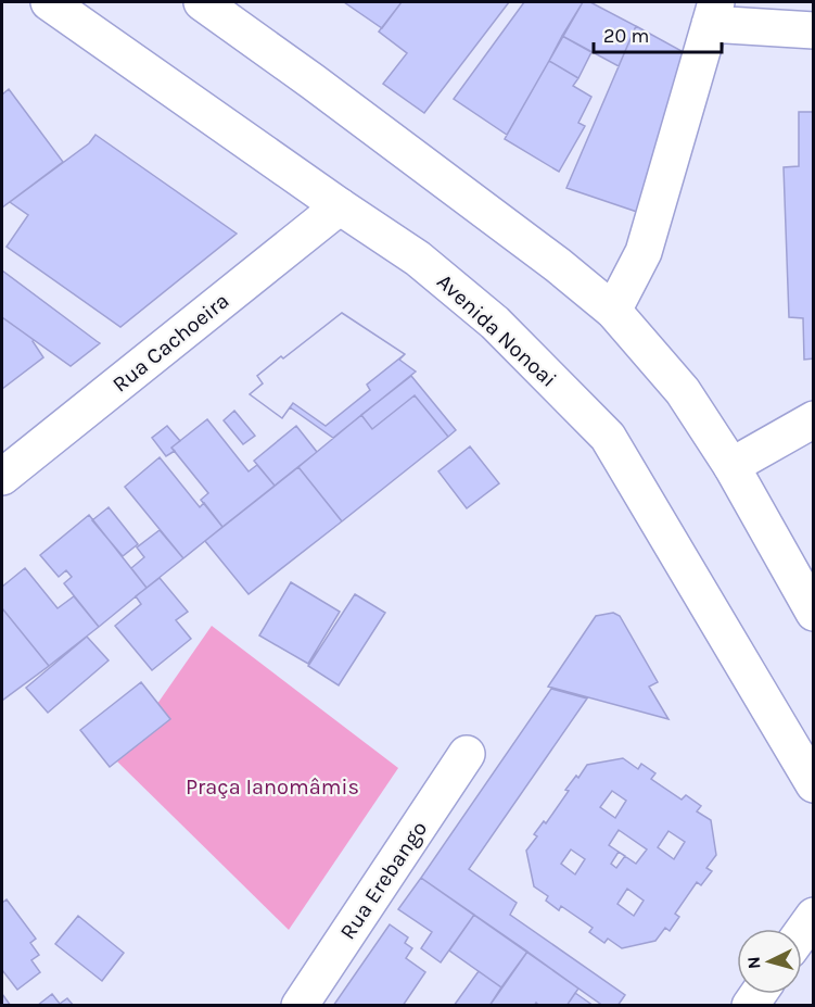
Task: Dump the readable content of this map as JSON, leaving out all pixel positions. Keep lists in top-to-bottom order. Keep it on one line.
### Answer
{"streets":{"main road":["Avenida Nonoai","Rua Cachoeira","Rua Erebango"]},"crossings":[["Avenida Nonoai","Rua Cachoeira"]],"parks":["Praça Ianomâmis"],"scale_bar":"20 m","north":"left"}
